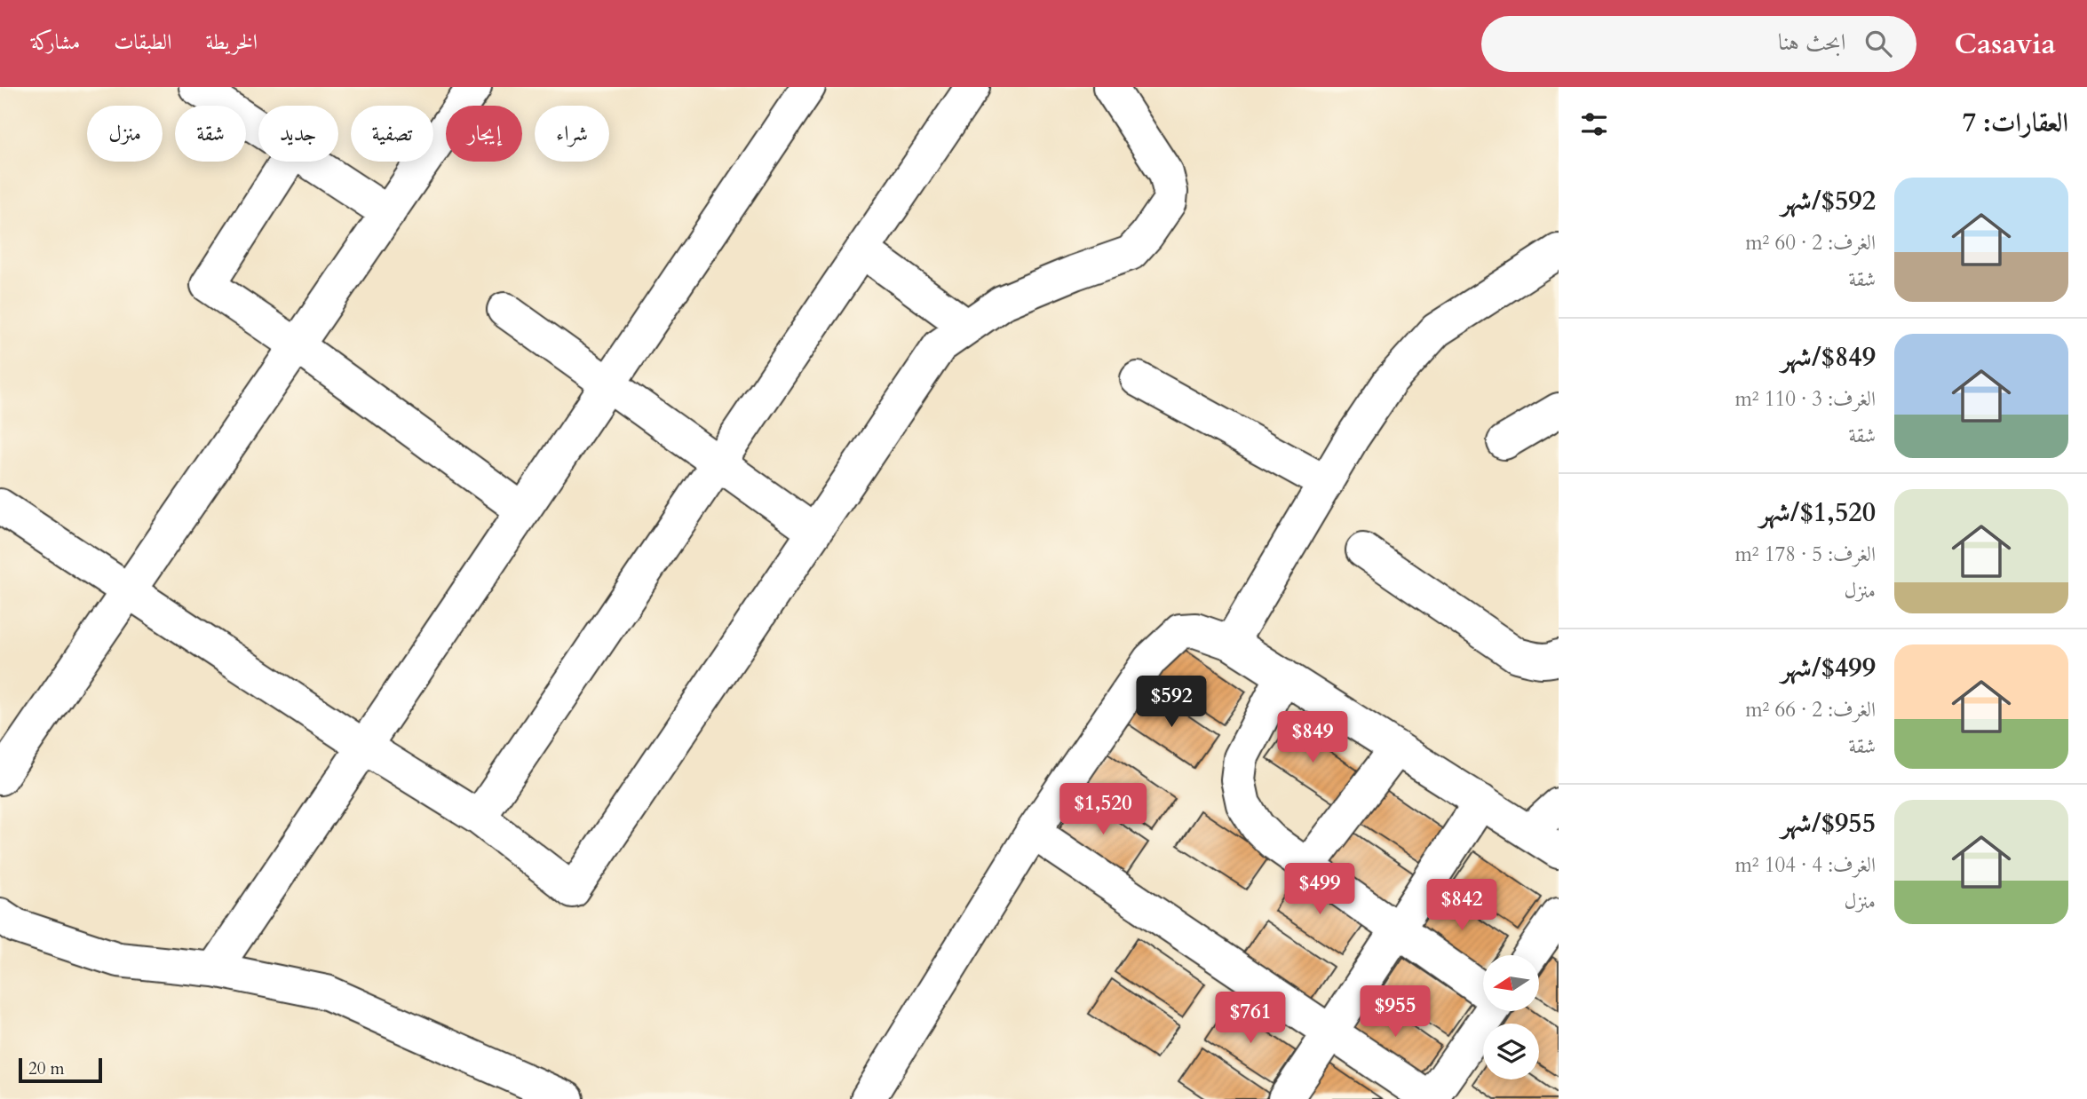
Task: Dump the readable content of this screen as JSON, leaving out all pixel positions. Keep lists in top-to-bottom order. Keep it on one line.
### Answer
{"scale_bar":"20 m","north":"left","page":{"header":"Casavia","search":"ابحث هنا","nav":["الخريطة","الطبقات","مشاركة"],"heading":"العقارات: 7","chip":["شراء","إيجار","تصفية","جديد","شقة","منزل"],"list":[{"name":"$592/شهر","note":"الغرف: 2 · 60 m² · شقة"},{"name":"$849/شهر","note":"الغرف: 3 · 110 m² · شقة"},{"name":"$1,520/شهر","note":"الغرف: 5 · 178 m² · منزل"},{"name":"$499/شهر","note":"الغرف: 2 · 66 m² · شقة"},{"name":"$955/شهر","note":"الغرف: 4 · 104 m² · منزل"}],"price":["$592","$849","$1,520","$499","$842","$955","$761"],"scale":"20 m"}}
